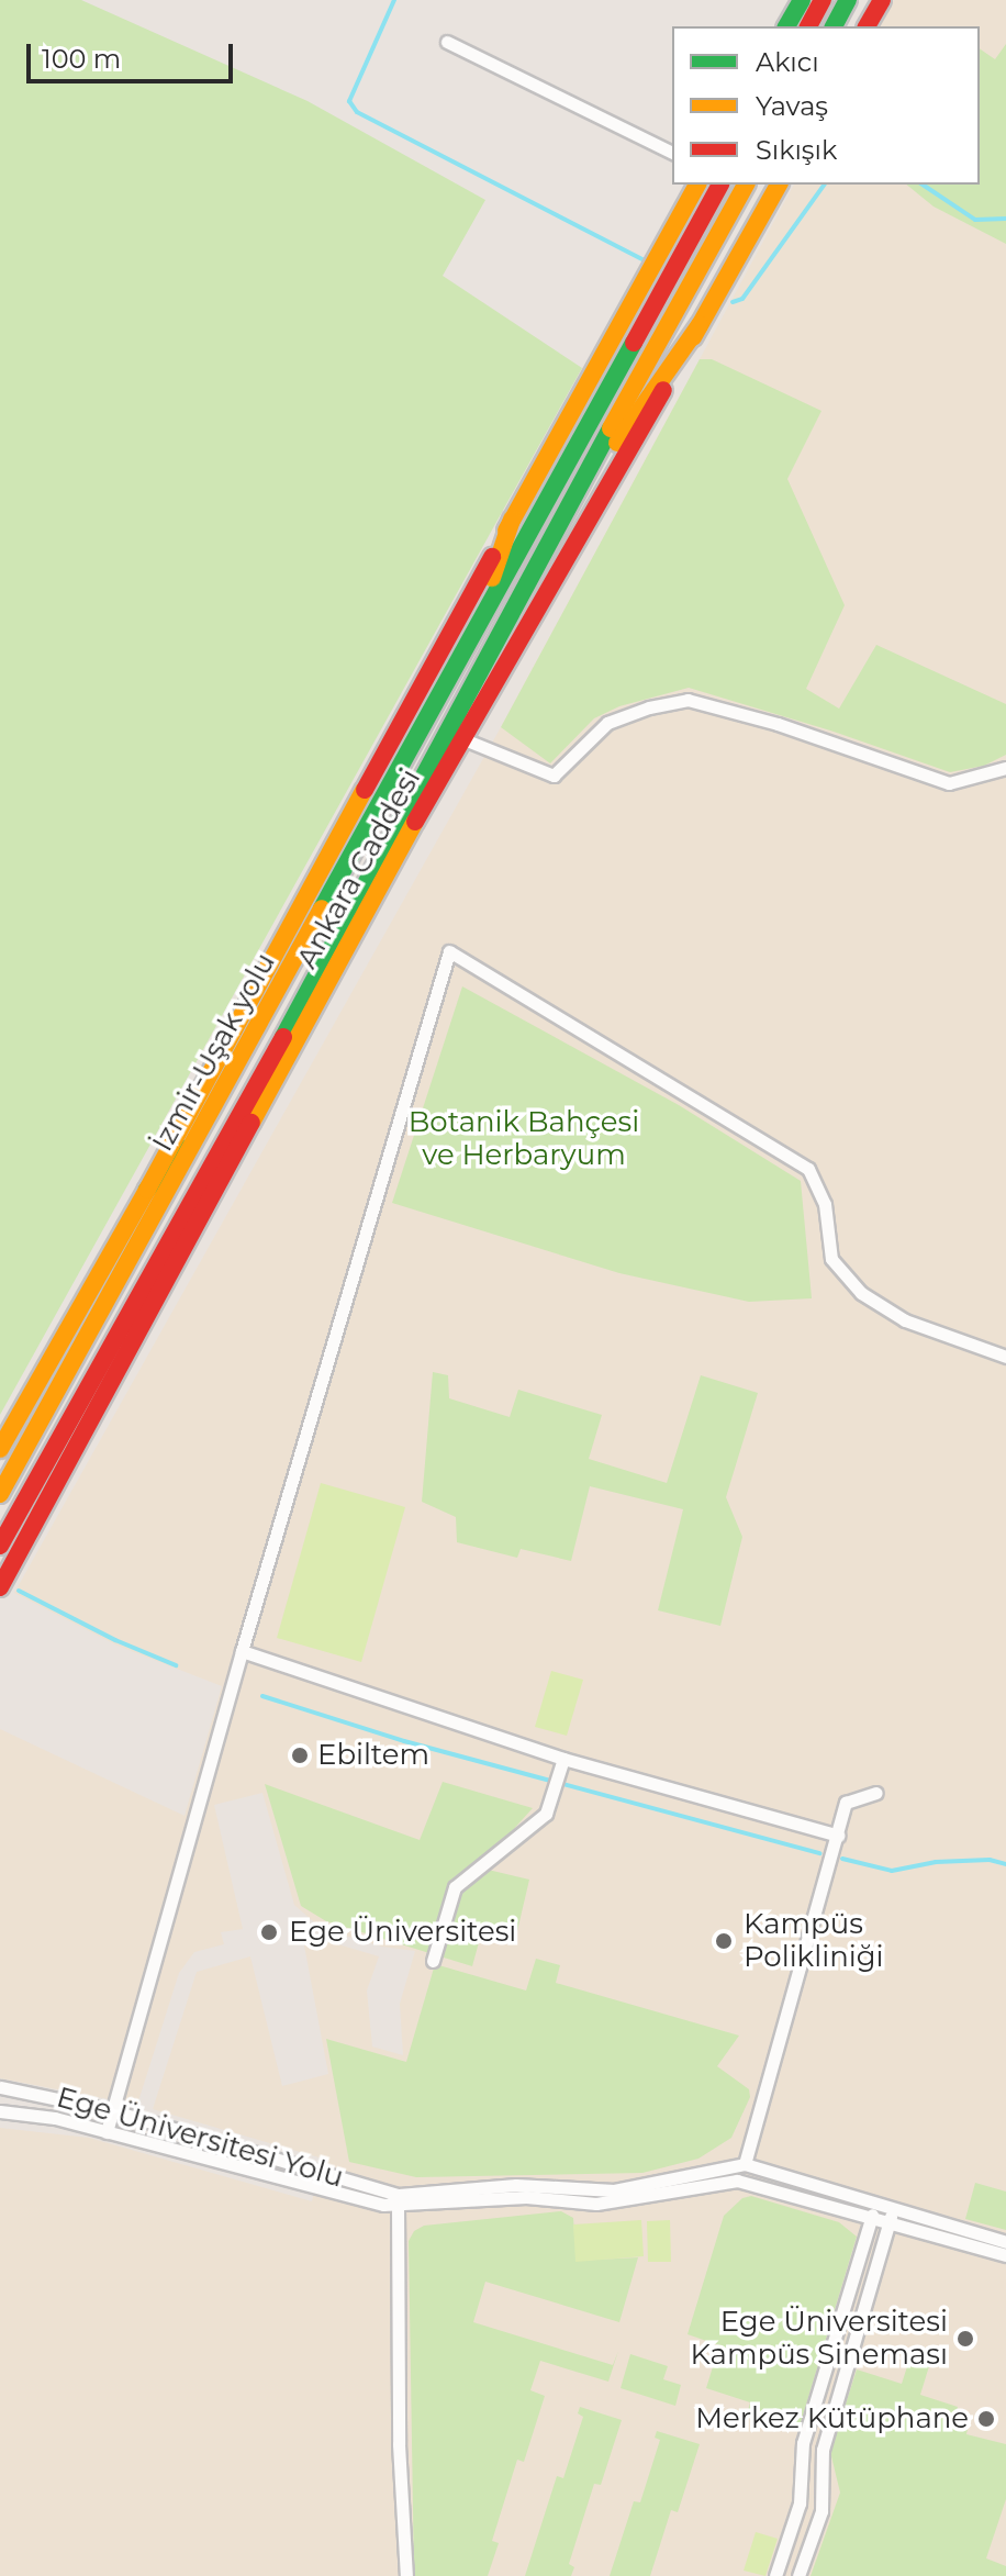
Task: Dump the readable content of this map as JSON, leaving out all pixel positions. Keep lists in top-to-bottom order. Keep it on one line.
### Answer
{"streets":{"main road":["Ankara Caddesi","İzmir-Uşak yolu"],"street":["Ege Üniversitesi Yolu"]},"parks":["Botanik Bahçesi ve Herbaryum"],"places":["Ebiltem","Ege Üniversitesi","Kampüs Polikliniği","Ege Üniversitesi Kampüs Sineması","Merkez Kütüphane"],"legend":["Akıcı","Yavaş","Sıkışık"],"scale_bar":"100 m"}
